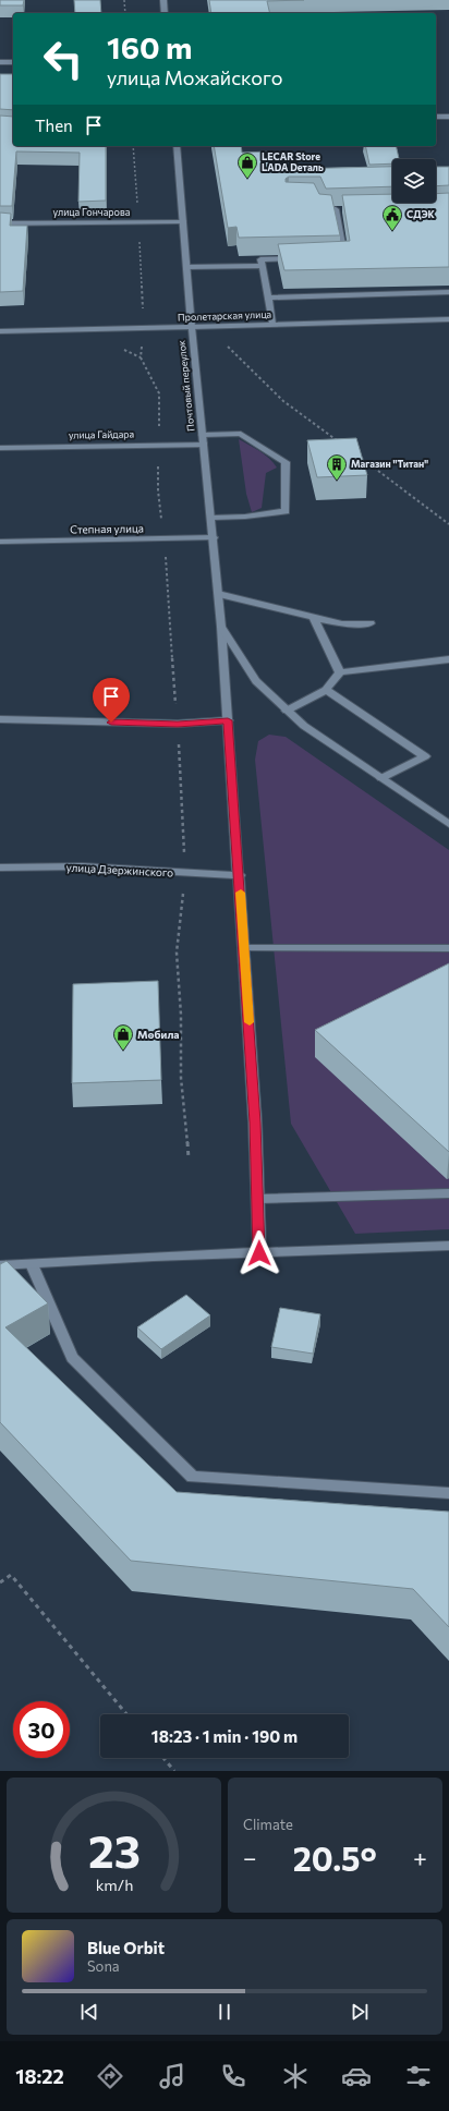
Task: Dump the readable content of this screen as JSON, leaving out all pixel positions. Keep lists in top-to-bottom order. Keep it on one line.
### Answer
{"streets":{"street":["улица Гончарова","Пролетарская улица","Почтовый переулок","улица Гайдара","Степная улица","улица Дзержинского"]},"crossings":[["улица Гончарова","Почтовый переулок"],["Пролетарская улица","Почтовый переулок"],["Почтовый переулок","улица Гайдара"],["Почтовый переулок","Степная улица"],["Почтовый переулок","улица Дзержинского"]],"places":{"shop":["LECAR Store LADA Dеталь","Мобила"],"public building":["СДЭК"],"building":["Магазин \"Титан\""]},"page":{"turn":["160 m","улица Можайского"],"then":"Then","limit":"30","trip":"18:23 · 1 min · 190 m","tile":"Climate","heat":["−","20.5°","+"],"song":["Blue Orbit","Sona"],"tabs":"18:22","gauge":["23","km/h"]}}
